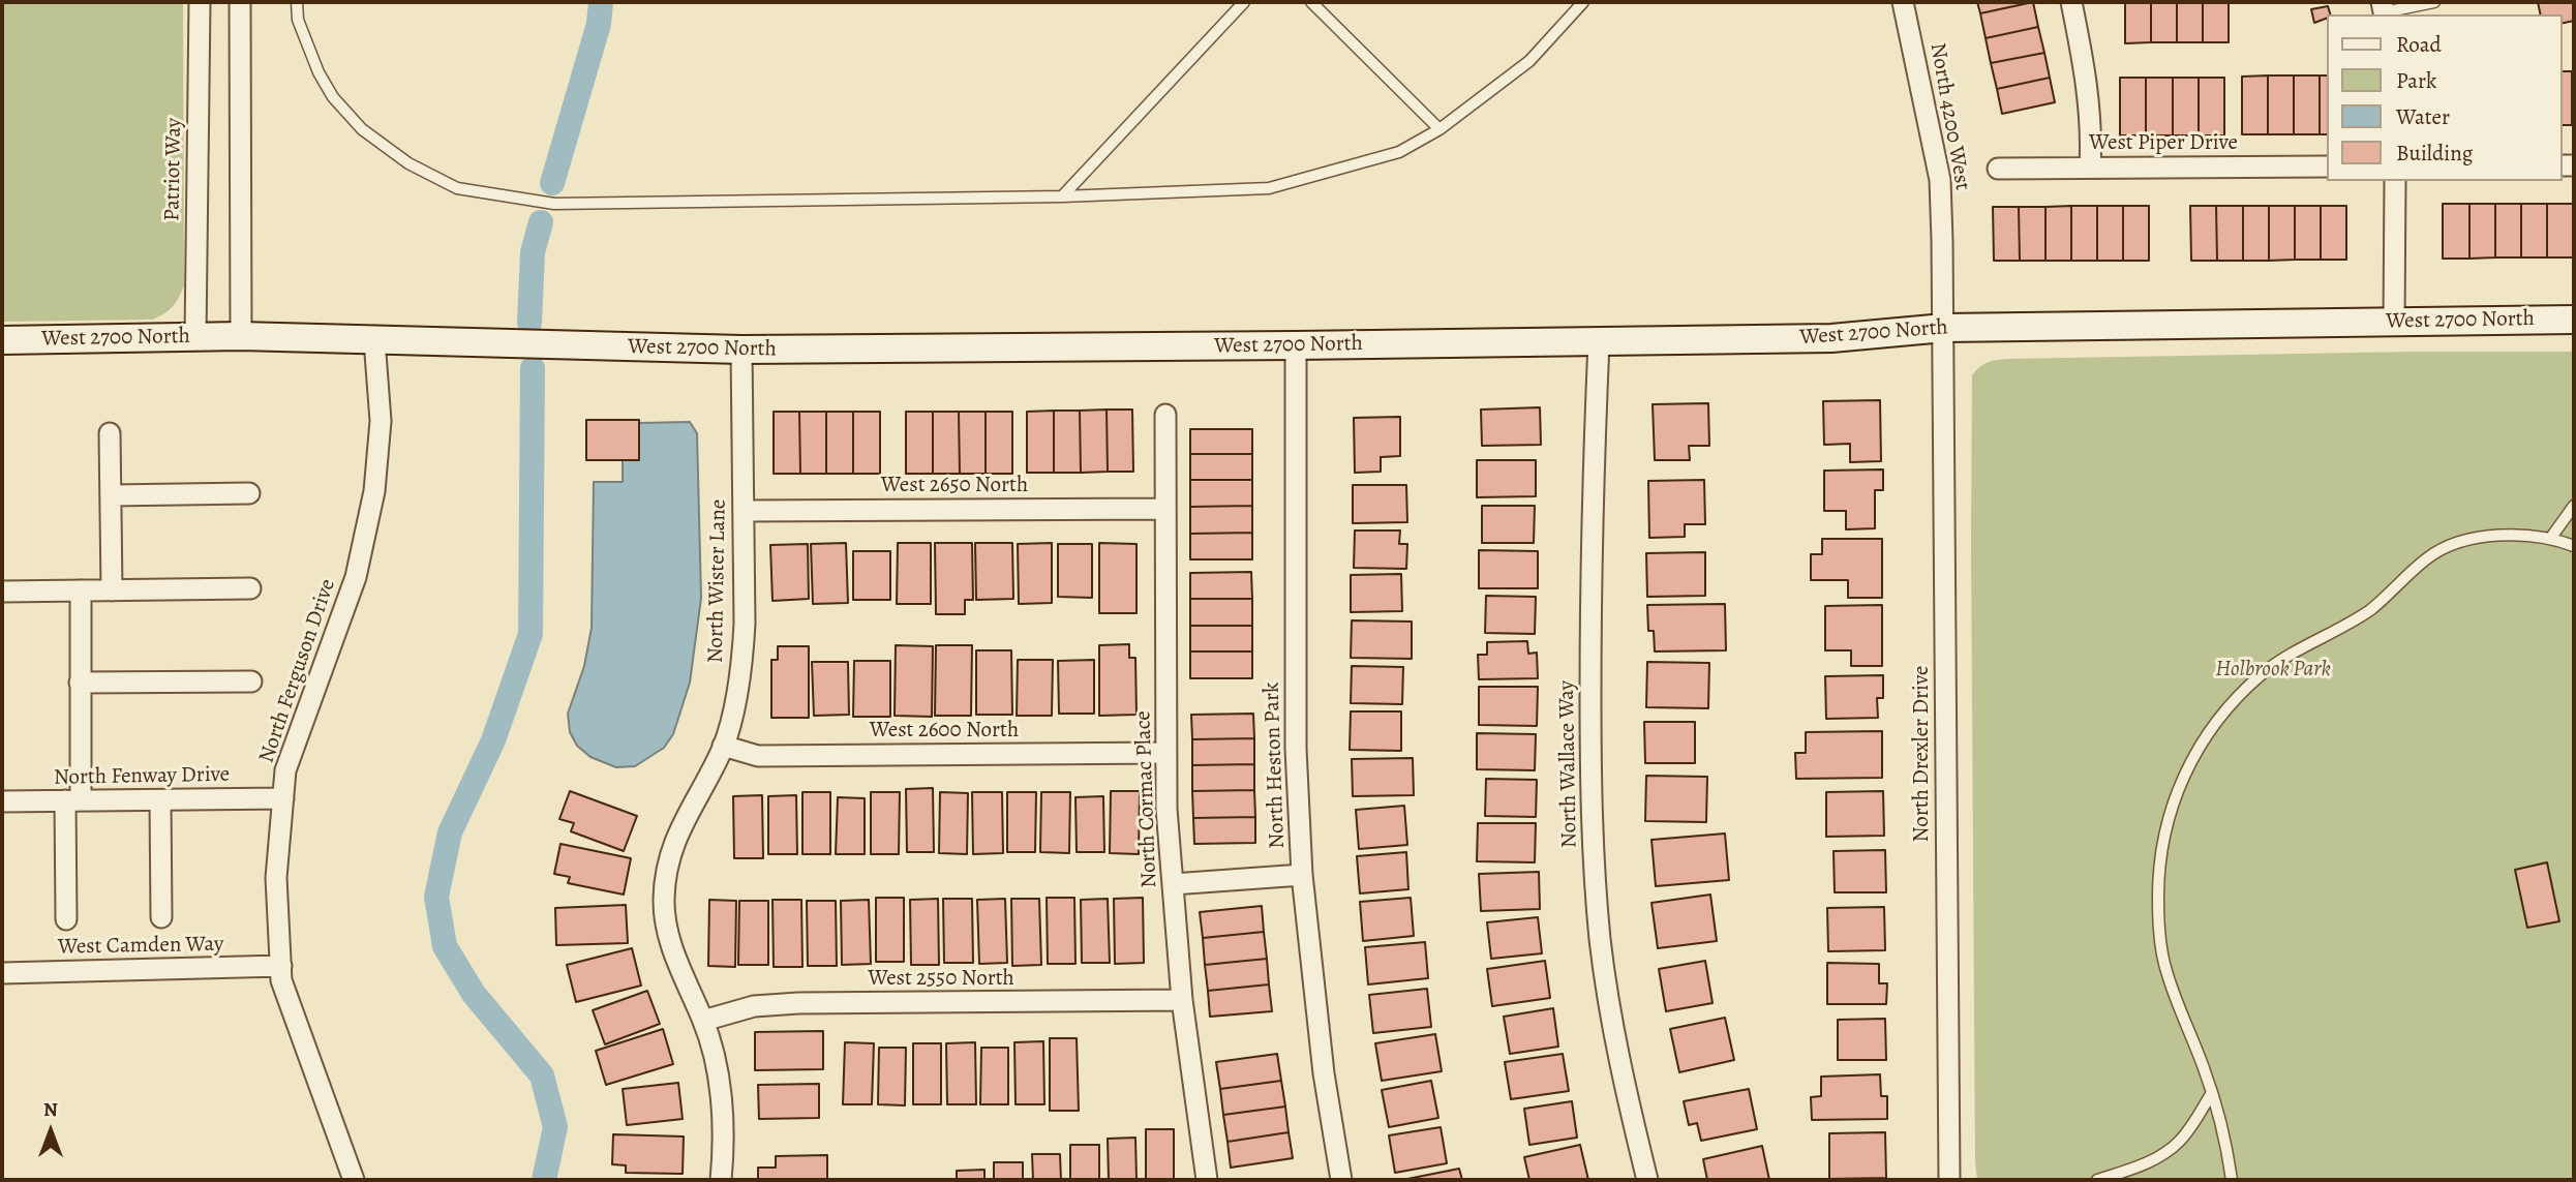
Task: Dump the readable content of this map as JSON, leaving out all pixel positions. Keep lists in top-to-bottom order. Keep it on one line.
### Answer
{"streets":{"street":["North 4200 West","West Piper Drive","Patriot Way","West 2700 North","West 2650 North","North Wister Lane","North Ferguson Drive","West 2600 North","North Drexler Drive","North Wallace Way","North Heston Park","North Fenway Drive","North Cormac Place","West Camden Way","West 2550 North"]},"crossings":[["North 4200 West","West 2700 North"],["North 4200 West","North Drexler Drive"],["Patriot Way","West 2700 North"],["West 2700 North","North Wister Lane"],["West 2700 North","North Ferguson Drive"],["West 2700 North","North Drexler Drive"],["West 2700 North","North Wallace Way"],["West 2700 North","North Heston Park"],["West 2650 North","North Wister Lane"],["West 2650 North","North Cormac Place"],["North Wister Lane","West 2600 North"],["North Wister Lane","West 2550 North"],["North Ferguson Drive","North Fenway Drive"],["North Ferguson Drive","West Camden Way"],["West 2600 North","North Cormac Place"],["North Cormac Place","West 2550 North"]],"parks":["Holbrook Park"],"legend":["Road","Park","Water","Building"],"north":"top"}
